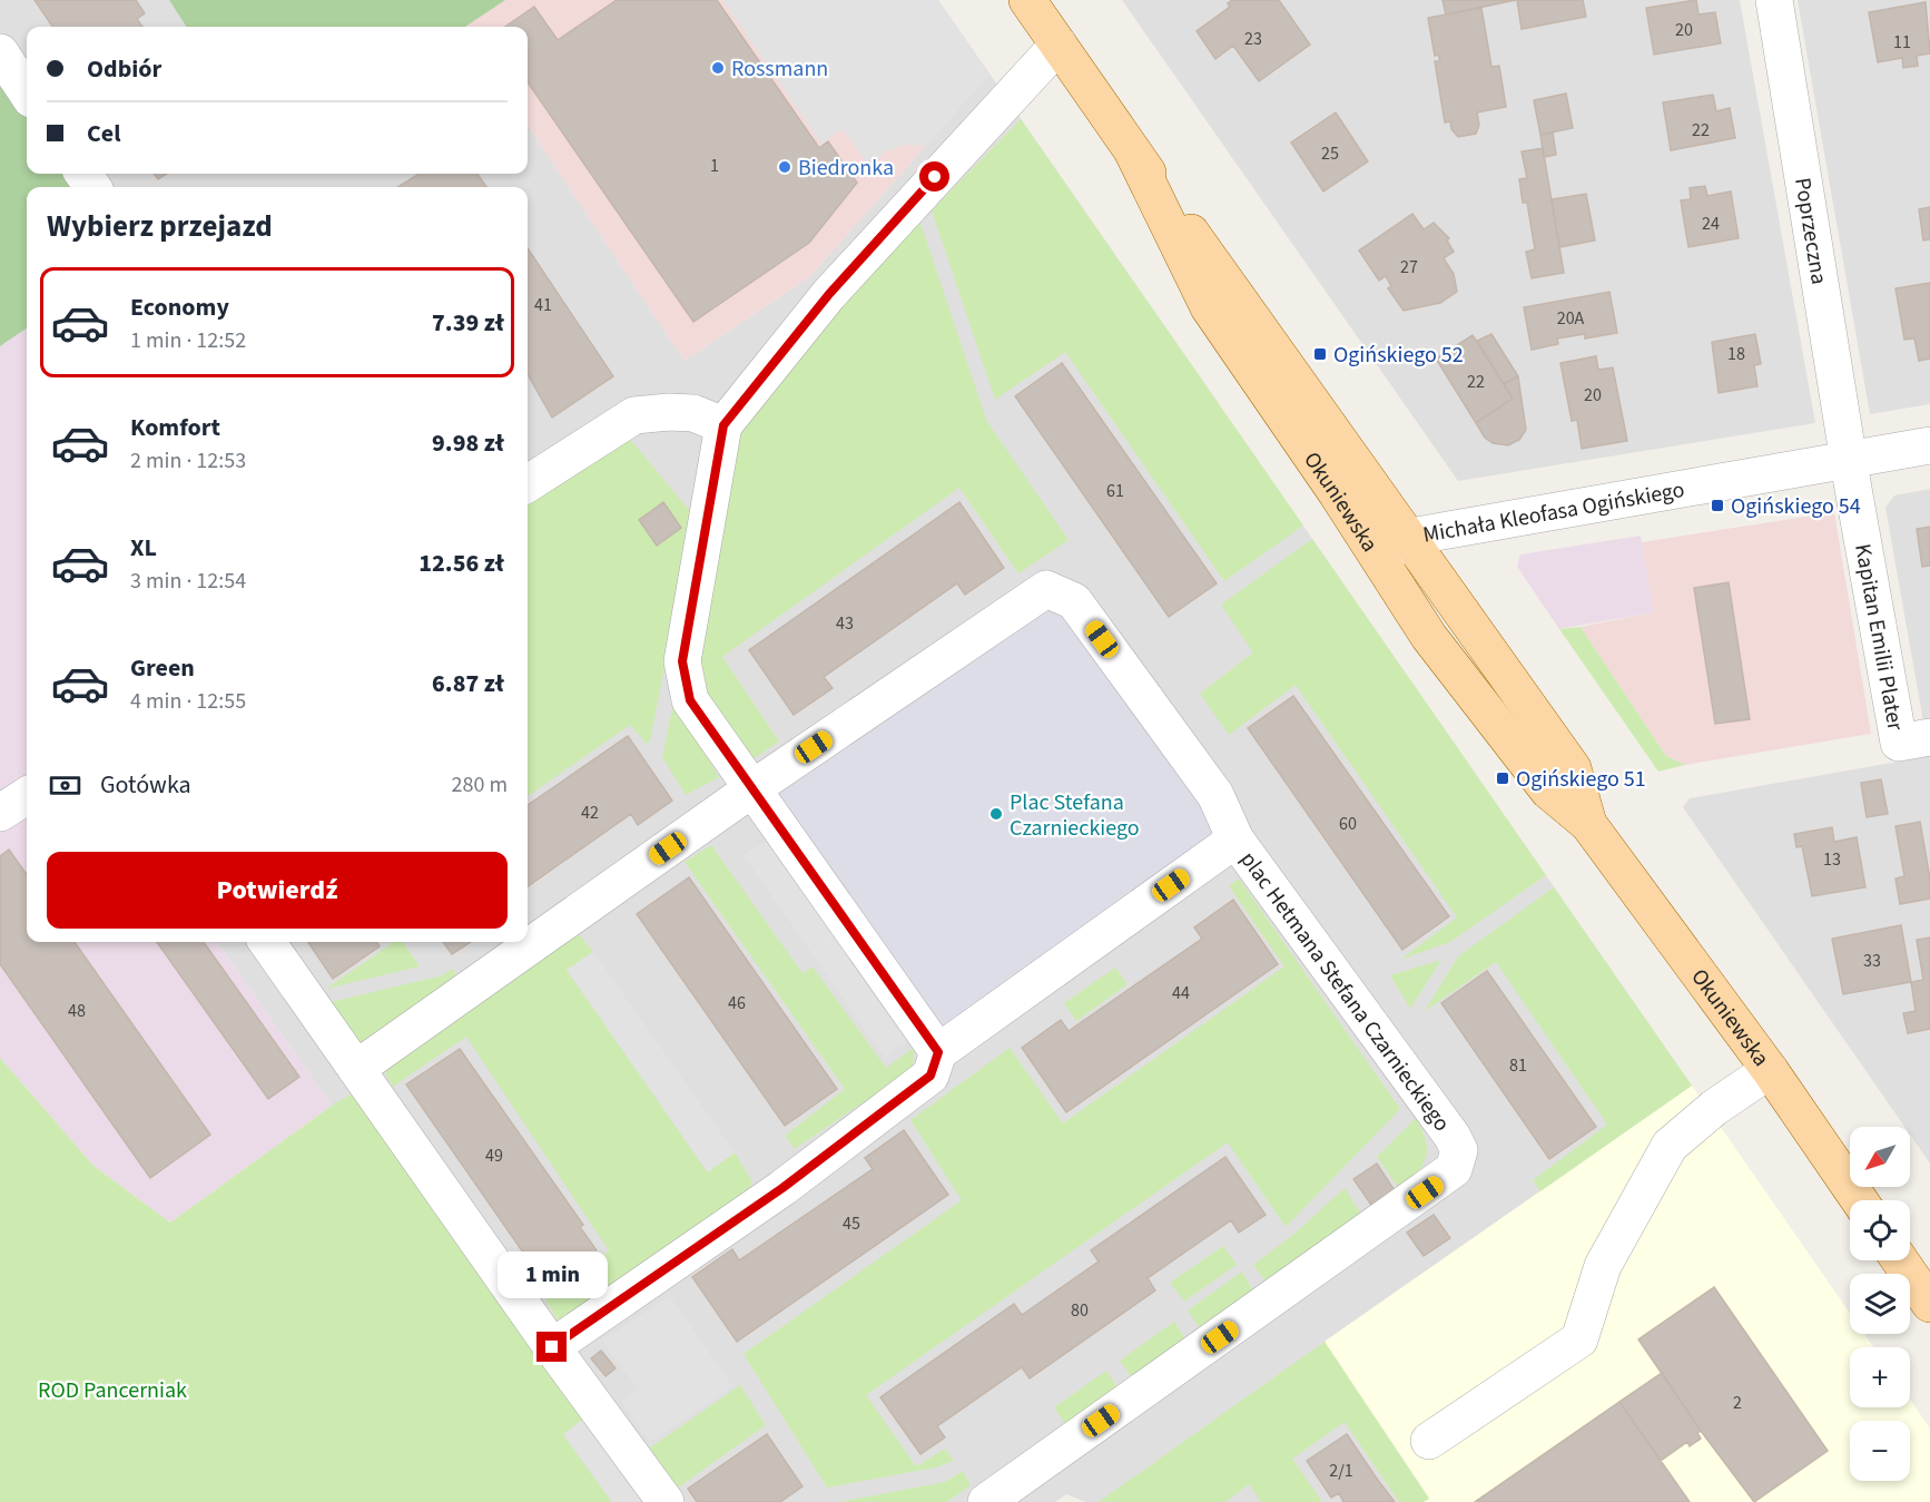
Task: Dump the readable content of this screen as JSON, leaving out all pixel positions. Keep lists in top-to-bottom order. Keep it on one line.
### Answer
{"streets":{"main road":["Okuniewska"],"street":["Poprzeczna","Michała Kleofasa Ogińskiego","Kapitan Emilii Plater","plac Hetmana Stefana Czarnieckiego"]},"crossings":[["Poprzeczna","Michała Kleofasa Ogińskiego"],["Poprzeczna","Kapitan Emilii Plater"],["Okuniewska","Michała Kleofasa Ogińskiego"],["Michała Kleofasa Ogińskiego","Kapitan Emilii Plater"]],"parks":["ROD Pancerniak"],"places":{"other":["Rossmann","Biedronka","Plac Stefana Czarnieckiego"],"transit":["Ogińskiego 52","Ogińskiego 54","Ogińskiego 51"]},"house_numbers":["20","23","11","22","25","1","24","27","41","20A","18","22","20","61","43","42","60","13","33","44","46","48","81","49","45","80","2","2/1"],"north":"bottom left","page":{"banner":["Odbiór","Cel"],"heading":"Wybierz przejazd","list":[{"name":"Economy","note":"1 min · 12:52","value":"7.39 zł"},{"name":"Komfort","note":"2 min · 12:53","value":"9.98 zł"},{"name":"XL","note":"3 min · 12:54","value":"12.56 zł"},{"name":"Green","note":"4 min · 12:55","value":"6.87 zł"}],"pay":["Gotówka","280 m"],"buttons":"Potwierdź","map_buttons":["+","−"],"bubble":"1 min"}}
